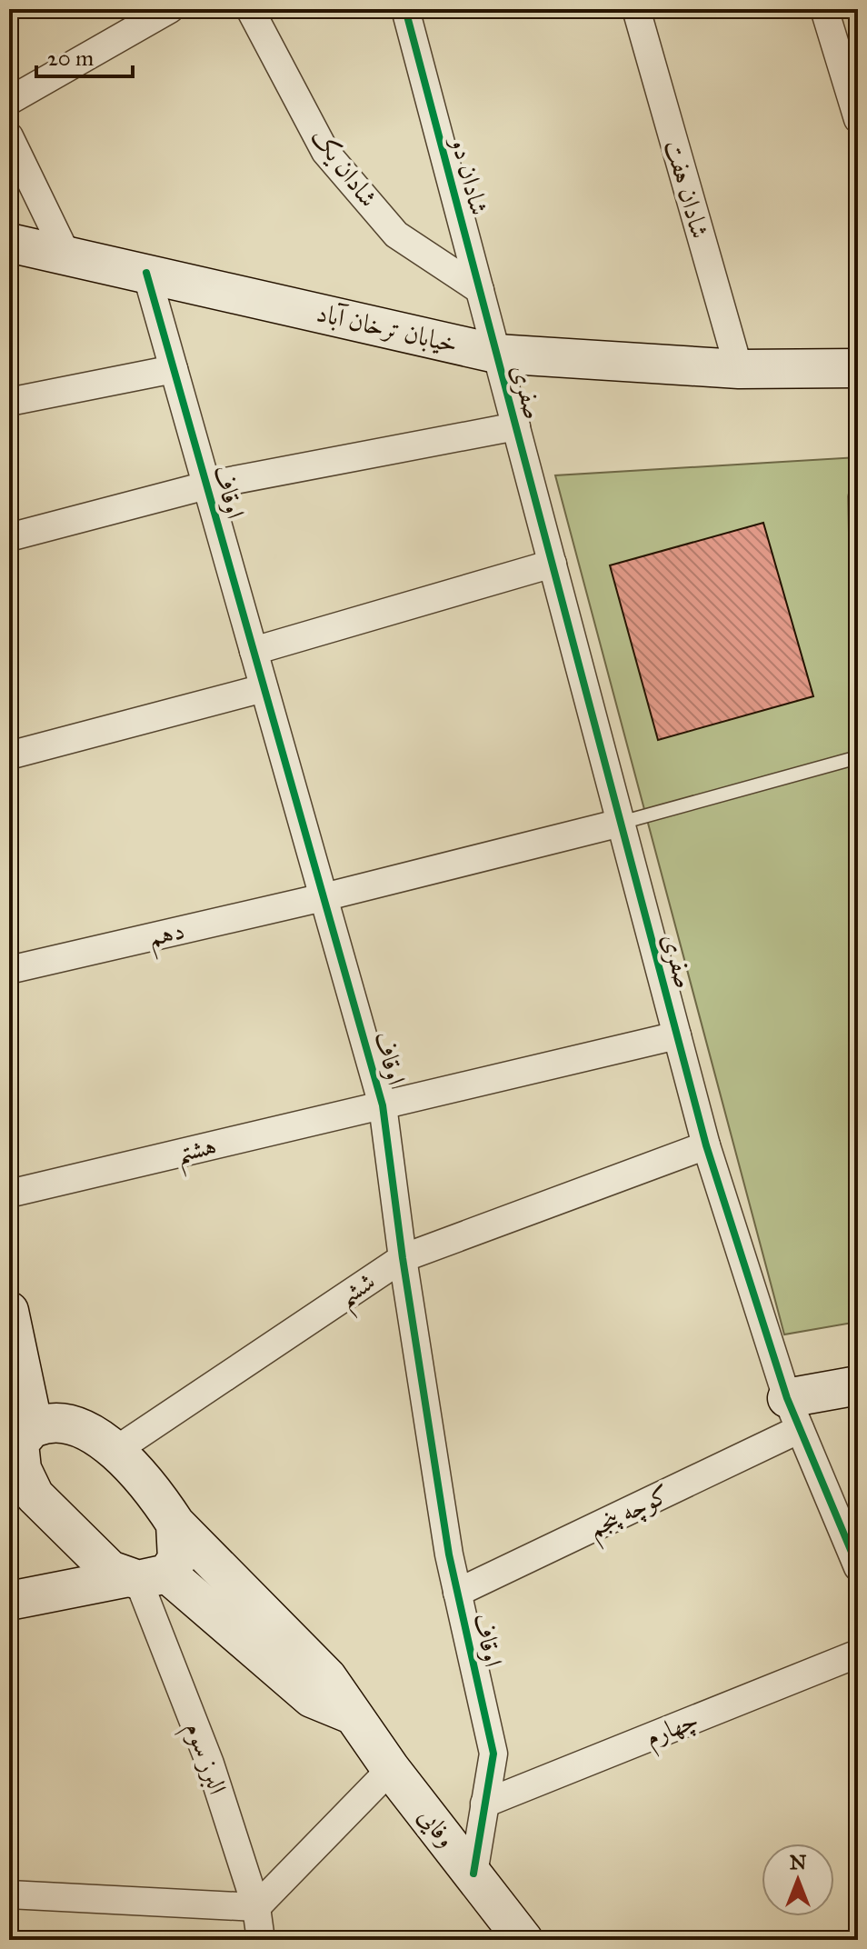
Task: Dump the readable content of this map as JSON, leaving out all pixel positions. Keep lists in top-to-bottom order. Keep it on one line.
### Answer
{"streets":{"street":["شادان یک","شادان دو","شادان هفت","خیابان ترخان آباد","صفری","اوقاف","دهم","هشتم","ششم","کوچه پنجم","چهارم","البرز سوم","وفایی"]},"crossings":[["شادان یک","شادان دو"],["شادان دو","خیابان ترخان آباد"],["شادان دو","صفری"],["شادان هفت","خیابان ترخان آباد"],["خیابان ترخان آباد","صفری"],["خیابان ترخان آباد","اوقاف"],["صفری","دهم"],["صفری","هشتم"],["صفری","ششم"],["صفری","کوچه پنجم"],["اوقاف","دهم"],["اوقاف","هشتم"],["اوقاف","ششم"],["اوقاف","کوچه پنجم"],["اوقاف","چهارم"],["اوقاف","وفایی"],["ششم","وفایی"]],"scale_bar":"20 m","north":"top"}
